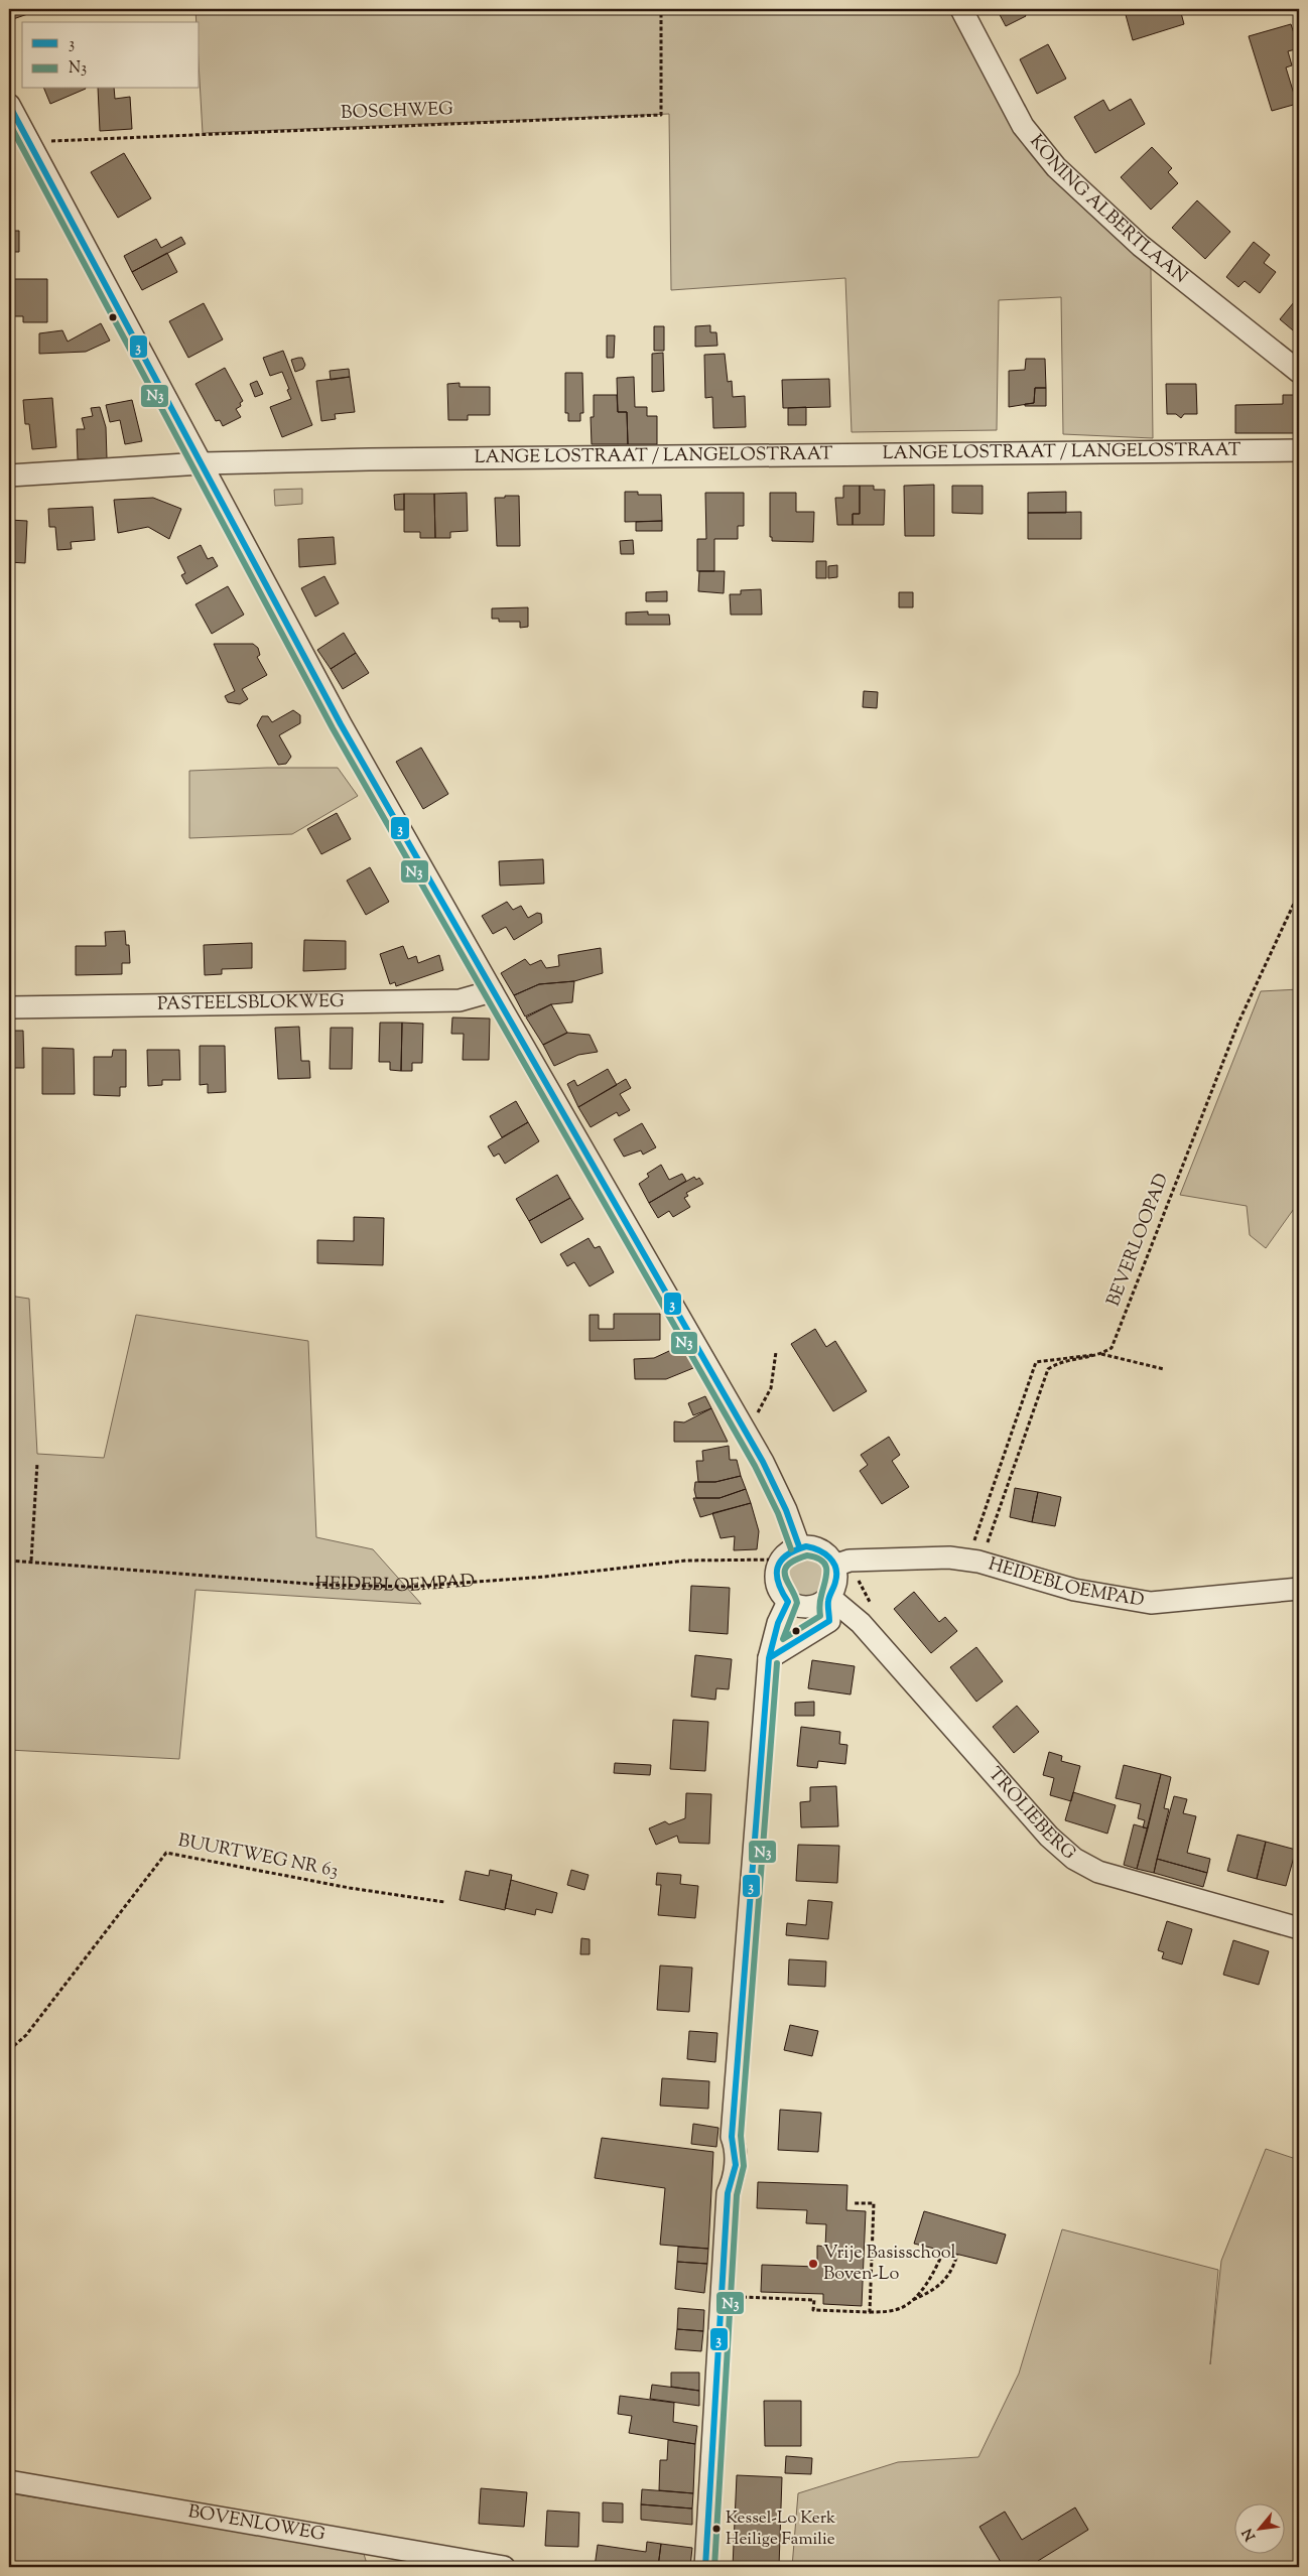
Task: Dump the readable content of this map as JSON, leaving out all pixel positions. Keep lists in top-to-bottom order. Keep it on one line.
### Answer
{"streets":{"street":["KONING ALBERTLAAN","LANGE LOSTRAAT / LANGELOSTRAAT","PASTEELSBLOKWEG","HEIDEBLOEMPAD","TROLIEBERG","BOVENLOWEG"],"path":["BOSCHWEG","BEVERLOOPAD","BUURTWEG NR 63"]},"crossings":[["HEIDEBLOEMPAD","TROLIEBERG"]],"places":["Vrije Basisschool Boven-Lo","Kessel-Lo Kerk Heilige Familie"],"lines":["transit line 3","transit line N3"],"legend":["3","N3"],"north":"bottom left"}
